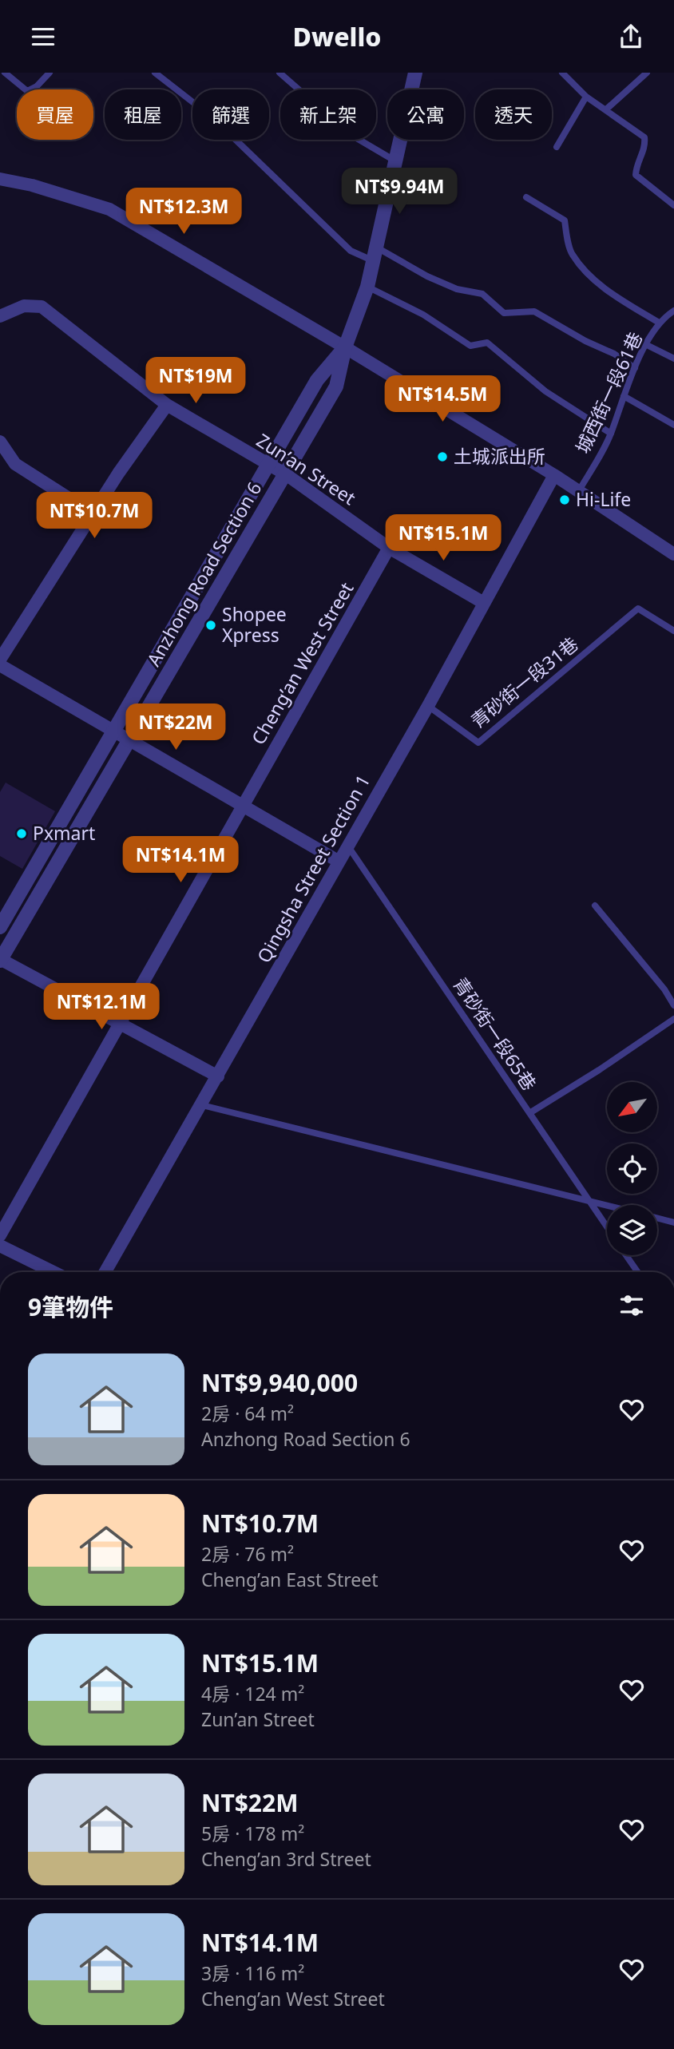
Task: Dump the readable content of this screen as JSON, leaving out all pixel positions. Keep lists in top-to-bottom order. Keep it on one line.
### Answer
{"streets":{"street":["Zun’an Street","Anzhong Road Section 6","Cheng’an West Street","Qingsha Street Section 1"],"lane":["城西街一段61巷","青砂街一段31巷","青砂街一段65巷"]},"crossings":[["Zun’an Street","Anzhong Road Section 6"],["Zun’an Street","Cheng’an West Street"],["Zun’an Street","Qingsha Street Section 1"],["青砂街一段31巷","Qingsha Street Section 1"],["Qingsha Street Section 1","青砂街一段65巷"]],"places":["土城派出所","Hi-Life","Shopee Xpress","Pxmart"],"north":"bottom left","page":{"header":"Dwello","chip":["買屋","租屋","篩選","新上架","公寓","透天"],"price":["NT$9.94M","NT$12.3M","NT$19M","NT$14.5M","NT$10.7M","NT$15.1M","NT$22M","NT$14.1M","NT$12.1M"],"heading":"9筆物件","list":[{"name":"NT$9,940,000","note":"2房 · 64 m² · Anzhong Road Section 6"},{"name":"NT$10.7M","note":"2房 · 76 m² · Cheng’an East Street"},{"name":"NT$15.1M","note":"4房 · 124 m² · Zun’an Street"},{"name":"NT$22M","note":"5房 · 178 m² · Cheng’an 3rd Street"},{"name":"NT$14.1M","note":"3房 · 116 m² · Cheng’an West Street"}]}}
